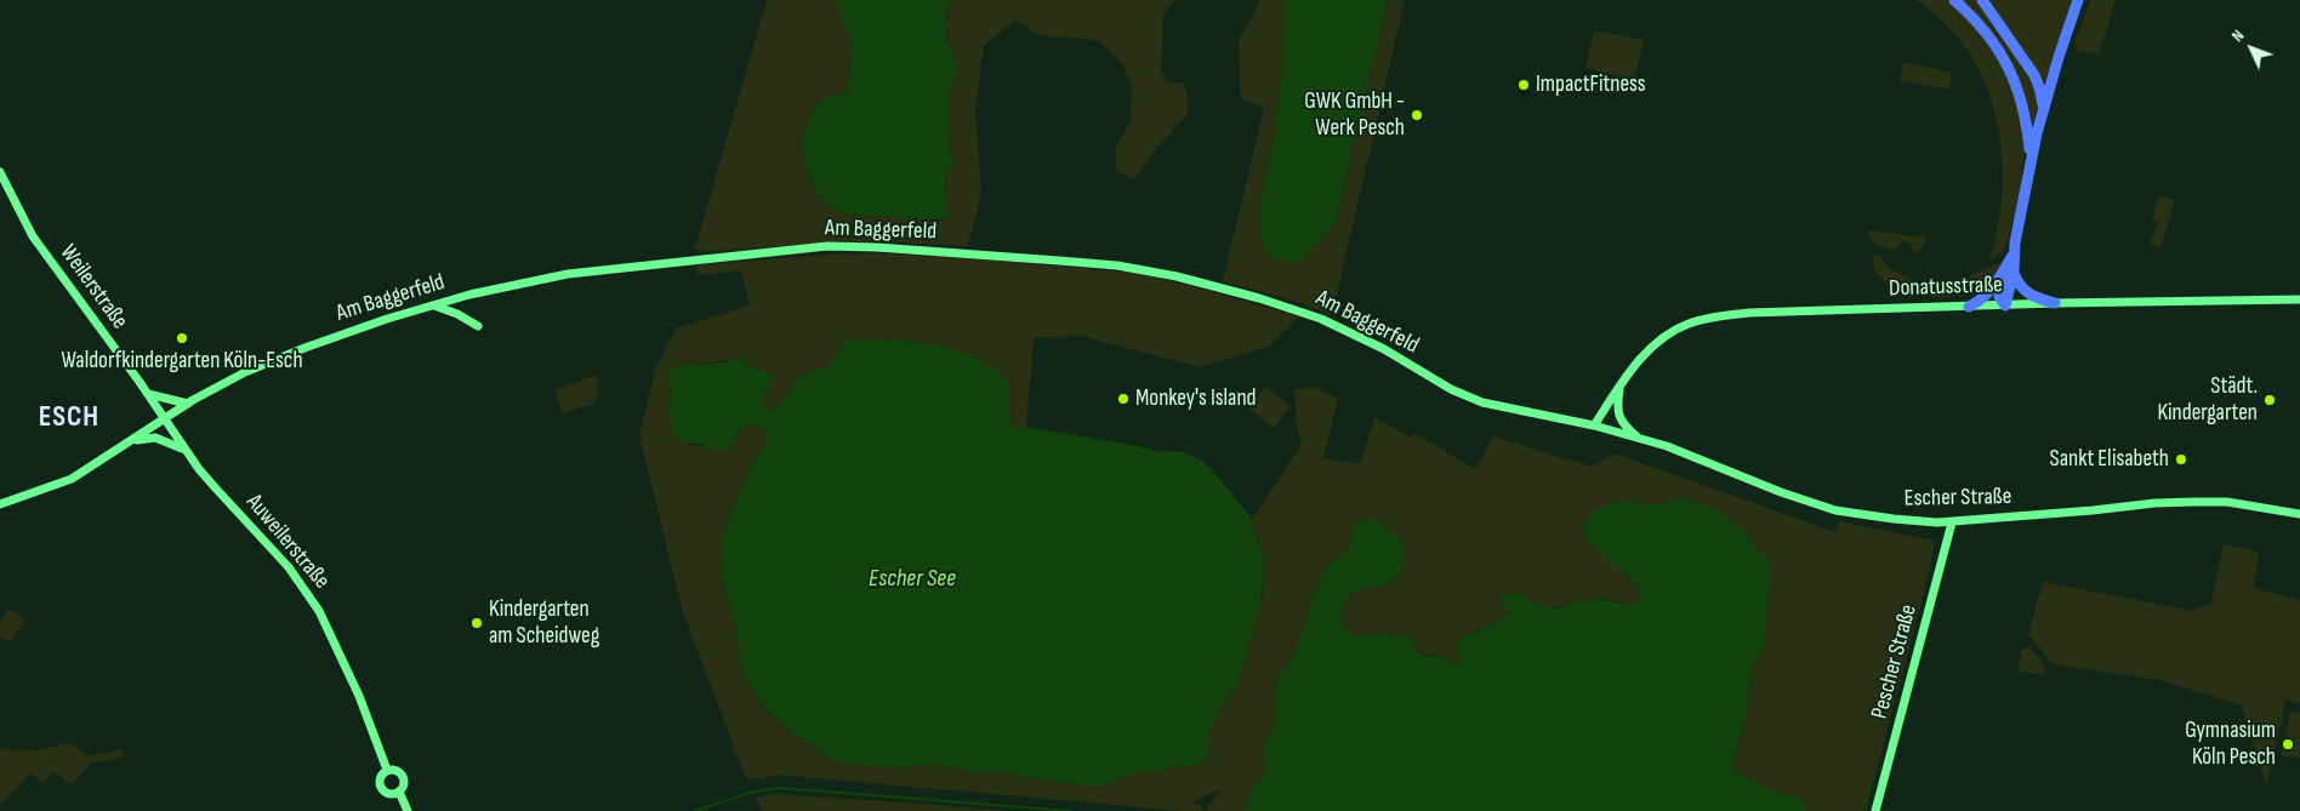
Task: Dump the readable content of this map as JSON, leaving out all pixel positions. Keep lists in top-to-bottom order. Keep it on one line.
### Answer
{"streets":{"main road":["Am Baggerfeld","Weilerstraße","Donatusstraße","Escher Straße","Auweilerstraße","Pescher Straße"]},"crossings":[["Am Baggerfeld","Weilerstraße"],["Am Baggerfeld","Donatusstraße"],["Am Baggerfeld","Escher Straße"],["Am Baggerfeld","Auweilerstraße"],["Weilerstraße","Auweilerstraße"],["Donatusstraße","Escher Straße"],["Escher Straße","Pescher Straße"]],"districts":["ESCH"],"water":["Escher See"],"places":["ImpactFitness","GWK GmbH - Werk Pesch","Waldorfkindergarten Köln-Esch","Monkey's Island","Städt. Kindergarten","Sankt Elisabeth","Kindergarten am Scheidweg","Gymnasium Köln Pesch"],"north":"top left"}
